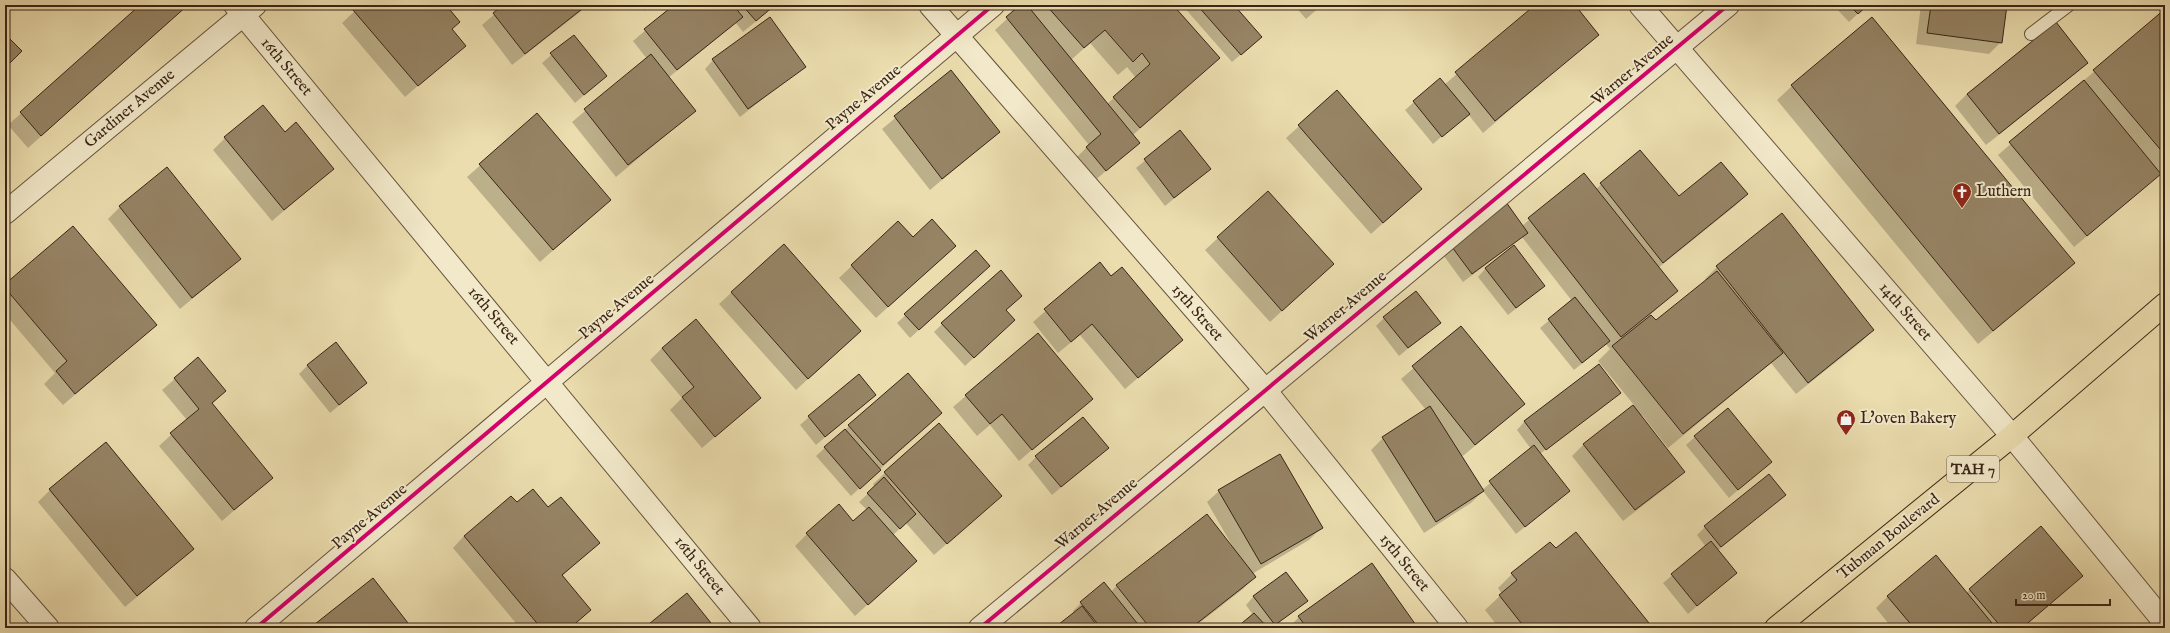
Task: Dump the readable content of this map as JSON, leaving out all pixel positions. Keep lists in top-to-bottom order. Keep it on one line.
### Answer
{"streets":{"highway":["TAH 7","Tubman Boulevard"],"street":["16th Street","Warner Avenue","Payne Avenue","Gardiner Avenue","14th Street","15th Street"]},"crossings":[["16th Street","Payne Avenue"],["16th Street","Gardiner Avenue"],["Warner Avenue","14th Street"],["Warner Avenue","15th Street"],["Payne Avenue","15th Street"],["14th Street","Tubman Boulevard"]],"places":{"church":["Luthern"],"shop":["L'oven Bakery"]},"scale_bar":"20 m"}
